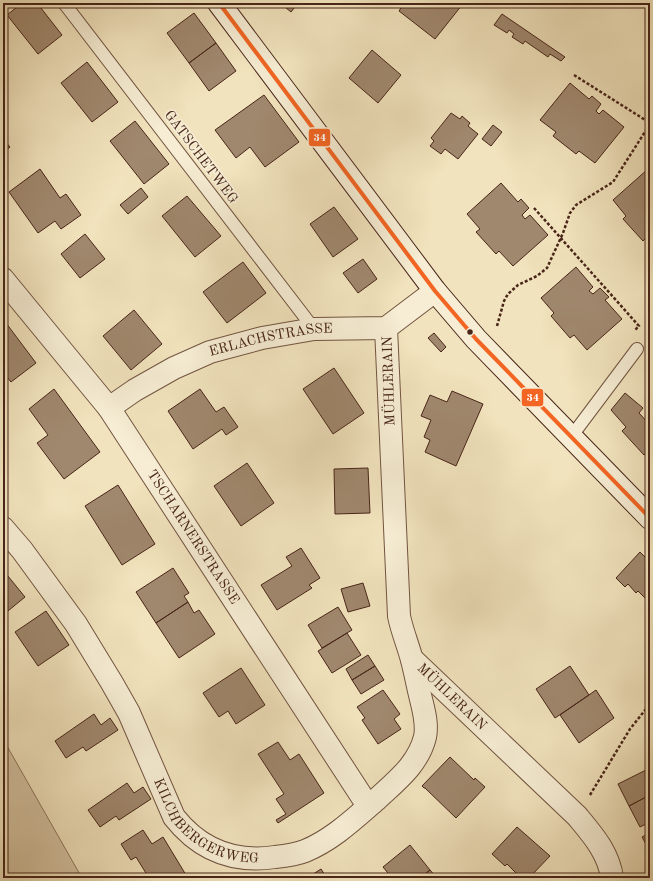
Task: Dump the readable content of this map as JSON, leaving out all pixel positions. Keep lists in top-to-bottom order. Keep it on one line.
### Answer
{"streets":{"street":["ERLACHSTRASSE","MÜHLERAIN","TSCHARNERSTRASSE","KILCHBERGERWEG"],"lane":["GATSCHETWEG"]},"crossings":[["GATSCHETWEG","ERLACHSTRASSE"],["ERLACHSTRASSE","MÜHLERAIN"],["ERLACHSTRASSE","TSCHARNERSTRASSE"],["MÜHLERAIN","KILCHBERGERWEG"],["TSCHARNERSTRASSE","KILCHBERGERWEG"]],"lines":["transit line 34"]}
